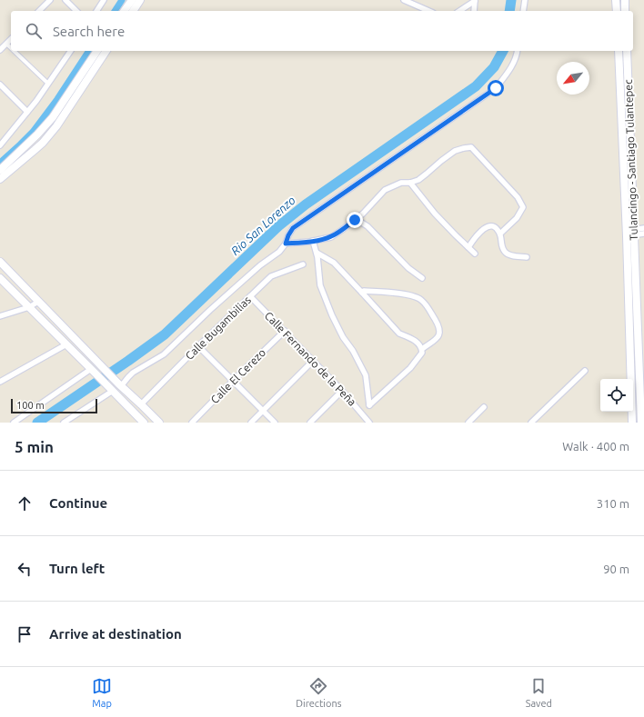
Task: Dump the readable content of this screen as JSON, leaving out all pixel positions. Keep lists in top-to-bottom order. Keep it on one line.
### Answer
{"streets":{"main road":["Tulancingo - Santiago Tulantepec"],"street":["Calle Bugambilias","Calle Fernando de la Peña","Calle El Cerezo"]},"crossings":[["Calle Bugambilias","Calle Fernando de la Peña"],["Calle Fernando de la Peña","Calle El Cerezo"]],"water":["Rio San Lorenzo"],"scale_bar":"100 m","north":"bottom left","page":{"search":"Search here","scale":"100 m","heading":["5 min","Walk · 400 m"],"list":[["Continue","310 m"],["Turn left","90 m"],"Arrive at destination"],"nav":["Map","Directions","Saved"]}}
